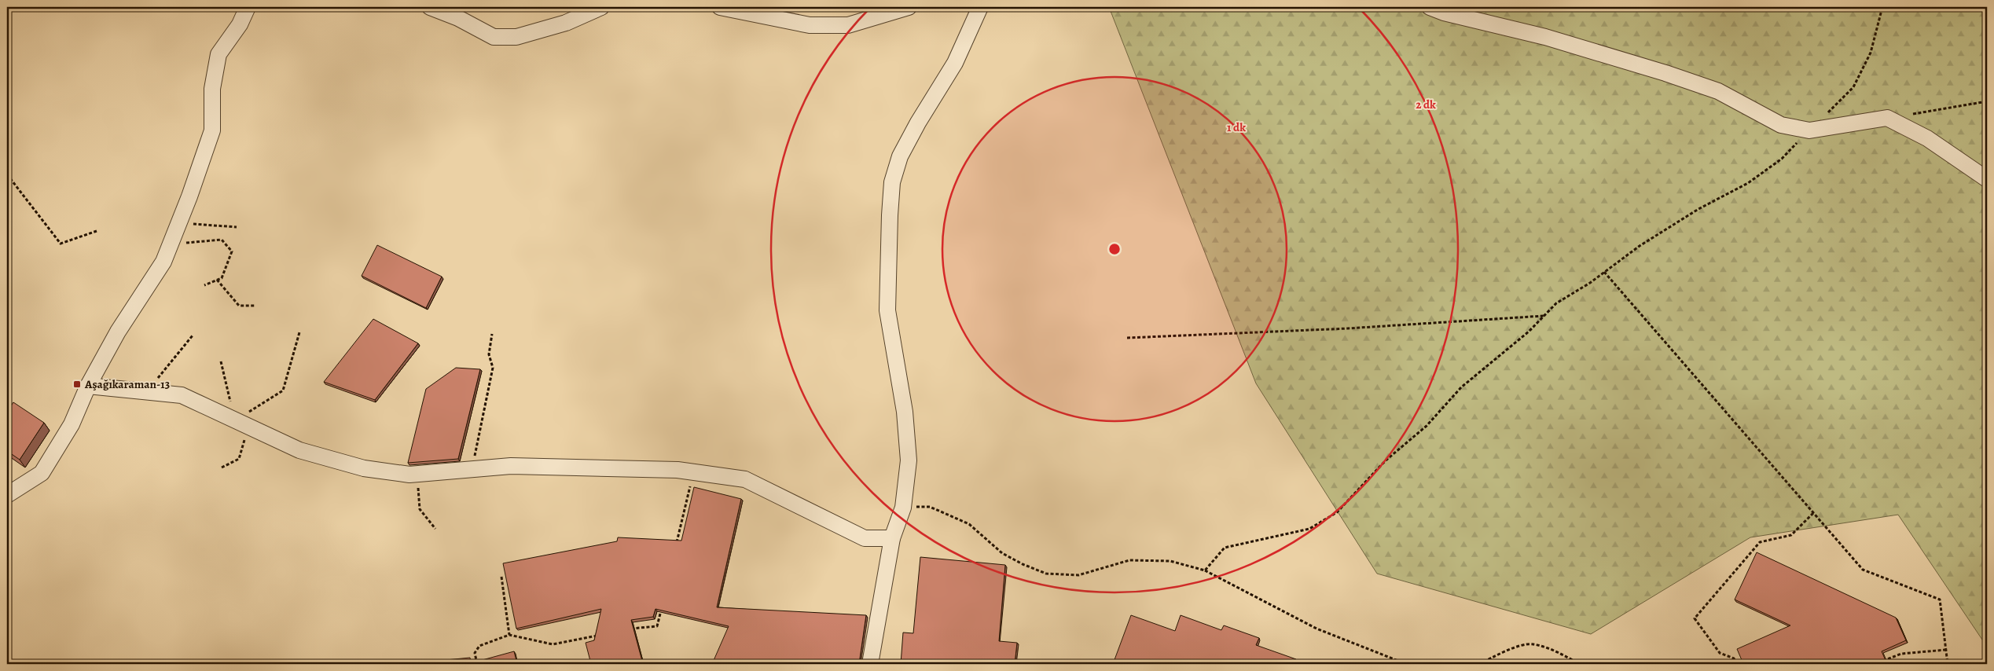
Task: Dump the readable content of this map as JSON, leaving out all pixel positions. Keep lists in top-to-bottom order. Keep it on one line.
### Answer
{"places":{"transit":["Aşağıkaraman-13"]},"rings":["2 dk","1 dk"]}
